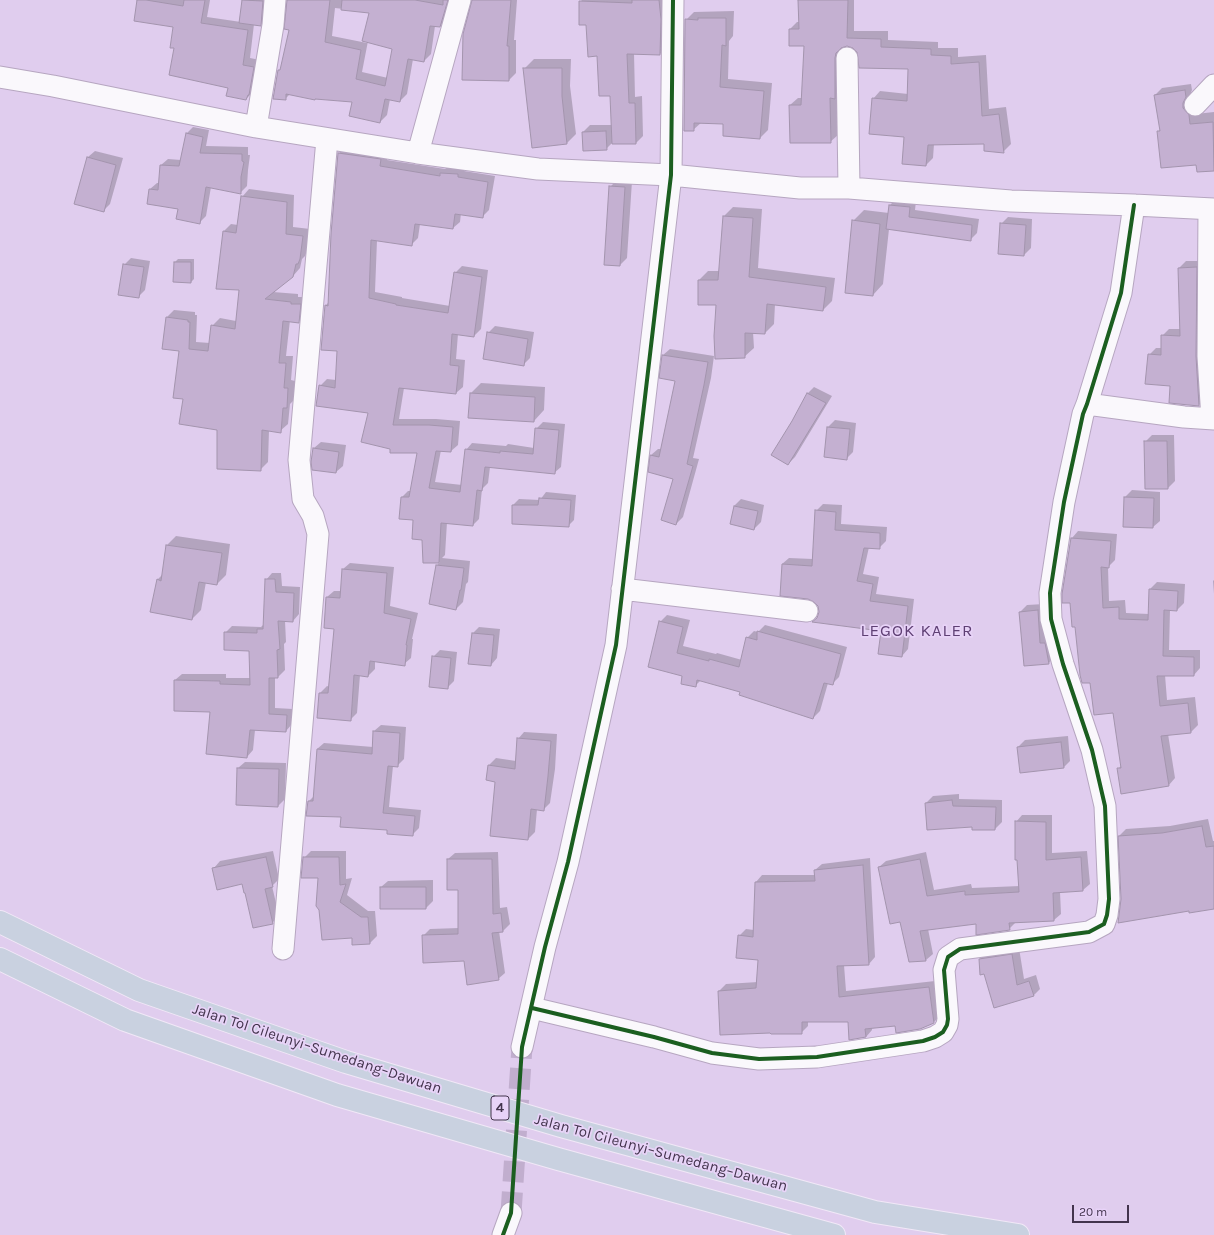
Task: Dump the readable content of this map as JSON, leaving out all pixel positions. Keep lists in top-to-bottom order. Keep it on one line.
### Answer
{"streets":{"highway":["Jalan Tol Cileunyi–Sumedang–Dawuan","4"]},"districts":["LEGOK KALER"],"scale_bar":"20 m"}
